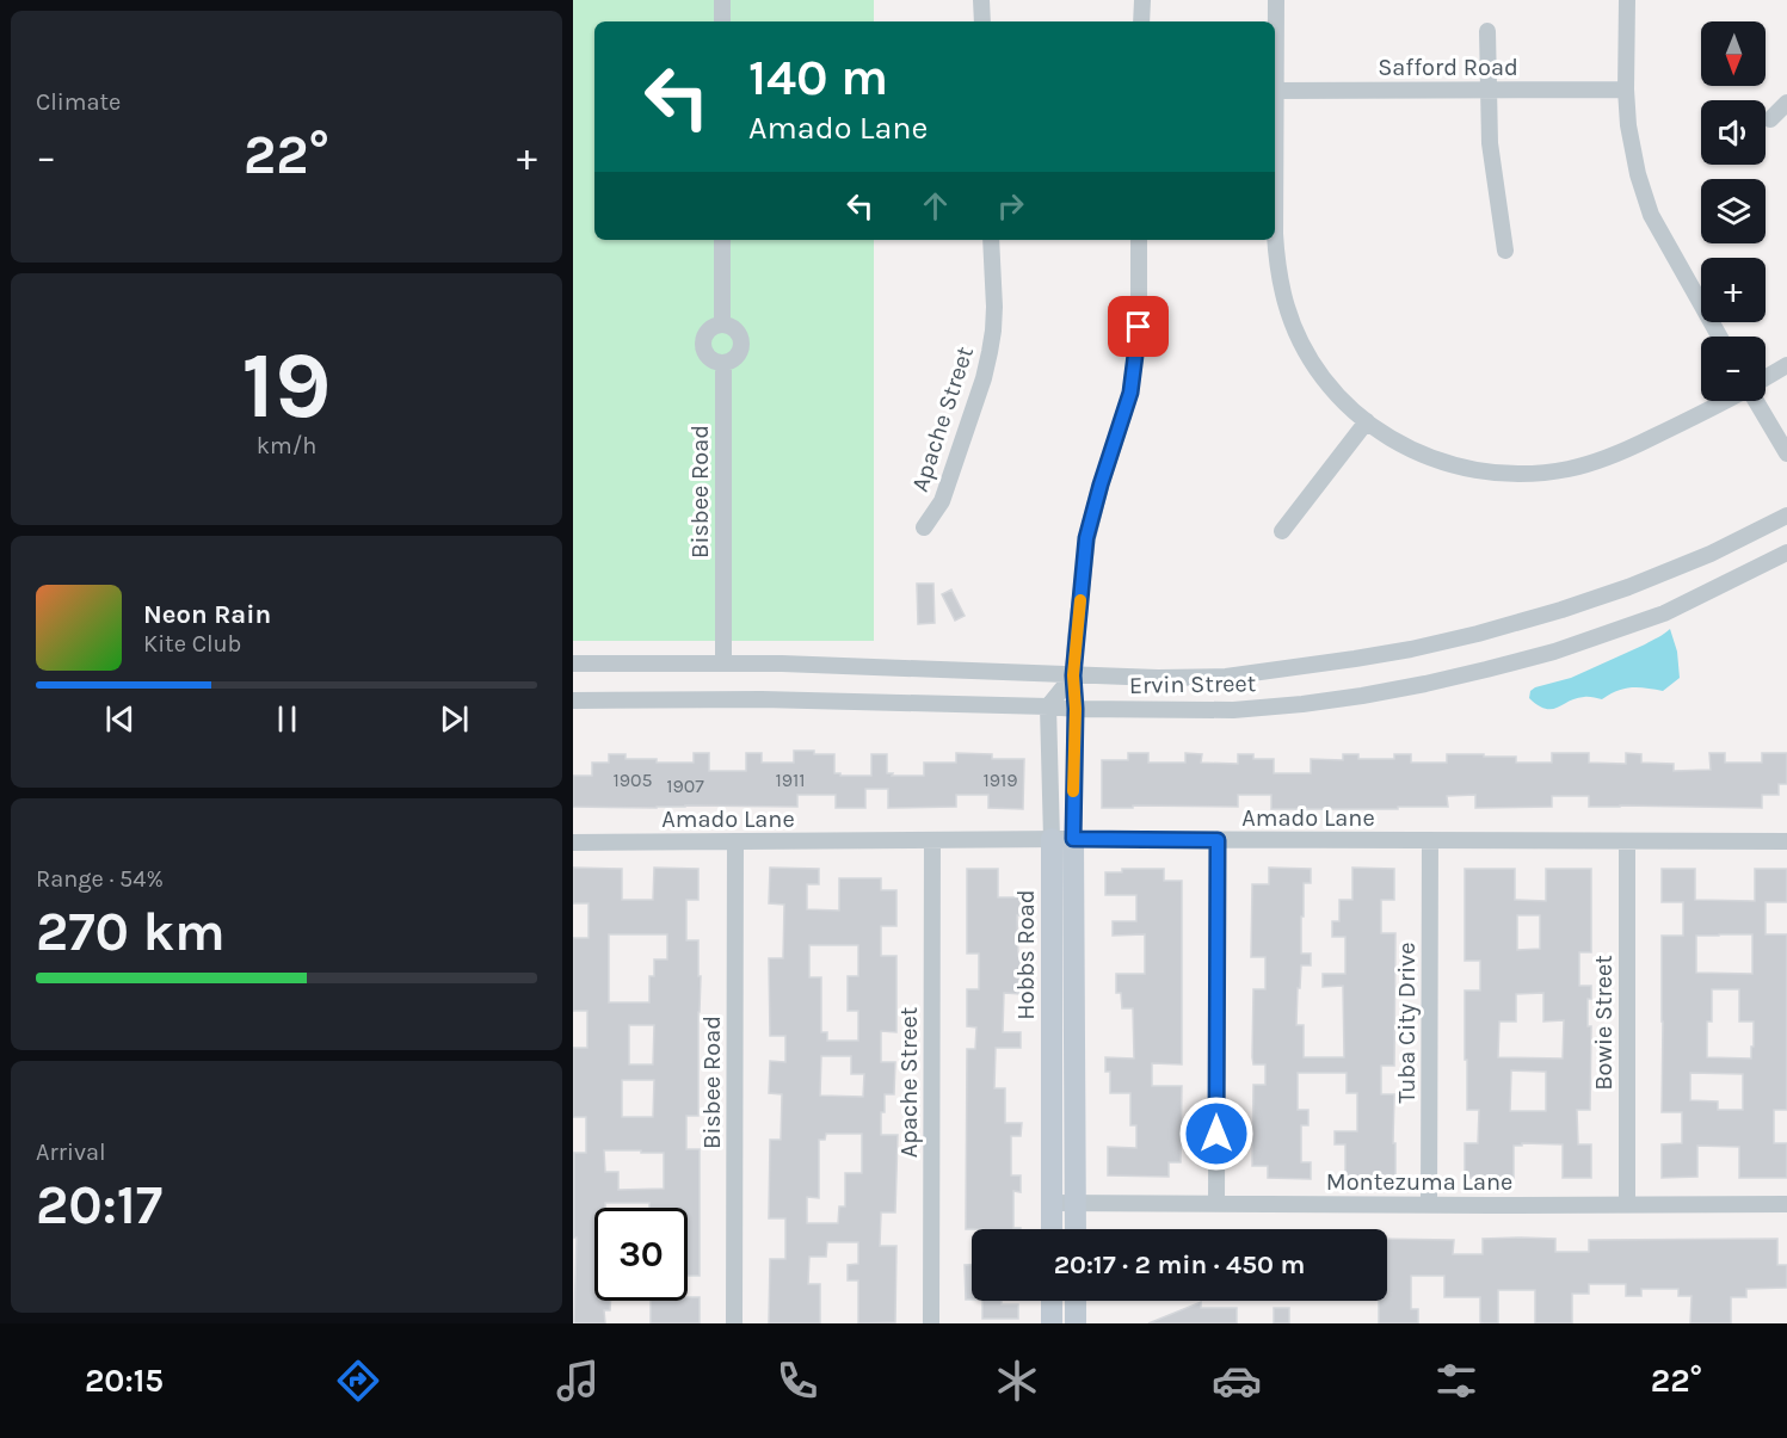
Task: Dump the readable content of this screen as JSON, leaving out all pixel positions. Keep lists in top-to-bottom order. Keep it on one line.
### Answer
{"streets":{"street":["Safford Road","Apache Street","Bisbee Road","Ervin Street","Amado Lane","Hobbs Road","Tuba City Drive","Bowie Street","Montezuma Lane"]},"crossings":[["Apache Street","Amado Lane"],["Bisbee Road","Ervin Street"],["Bisbee Road","Amado Lane"],["Ervin Street","Hobbs Road"],["Amado Lane","Hobbs Road"],["Amado Lane","Tuba City Drive"],["Amado Lane","Bowie Street"],["Hobbs Road","Montezuma Lane"],["Tuba City Drive","Montezuma Lane"],["Bowie Street","Montezuma Lane"]],"house_numbers":["1905","1911","1919","1907"],"north":"bottom","page":{"tile":["Climate",["19","km/h"],["Range · 54%","270 km"],["Arrival","20:17"]],"map_buttons":["+","−"],"turn":["140 m","Amado Lane"],"heat":["−","22°","+"],"song":["Neon Rain","Kite Club"],"limit":"30","trip":"20:17 · 2 min · 450 m","tabs":["20:15","22°"]}}
